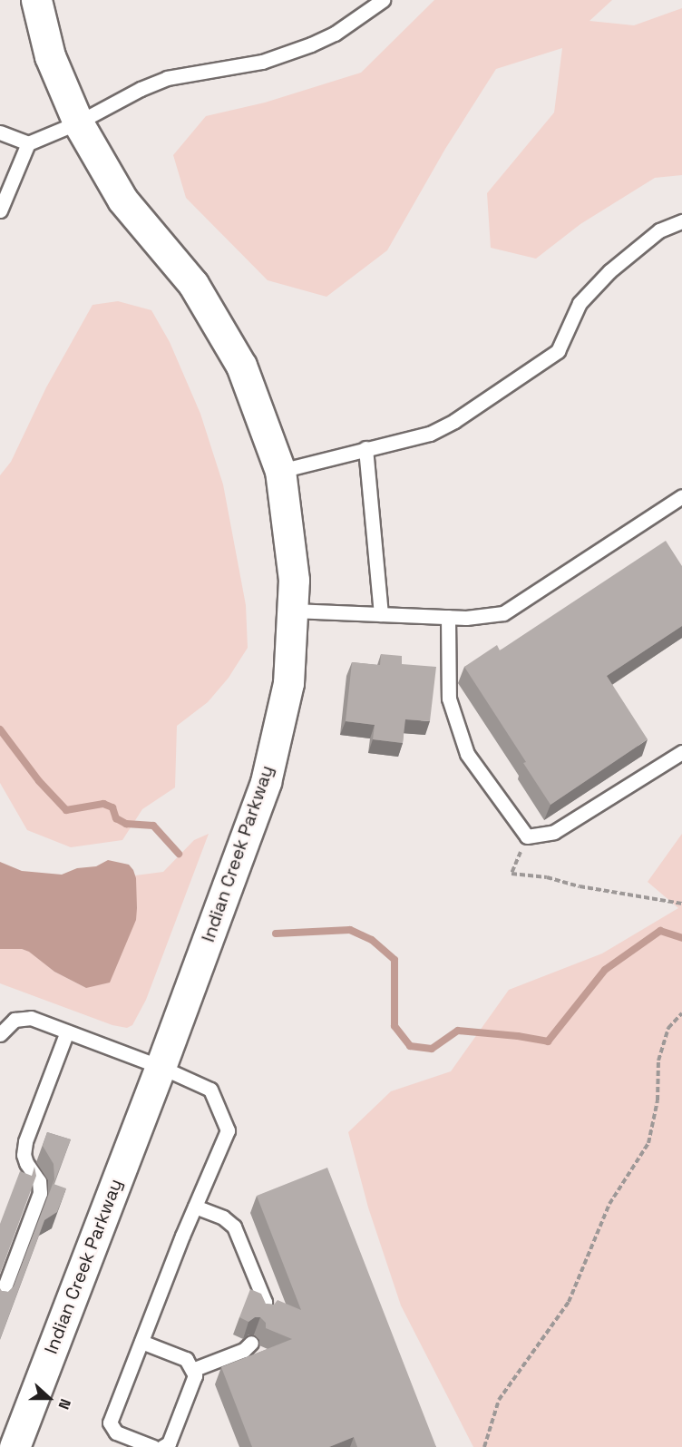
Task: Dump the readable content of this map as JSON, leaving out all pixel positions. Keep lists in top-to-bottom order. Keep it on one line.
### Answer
{"streets":{"street":["Indian Creek Parkway"]},"north":"right"}
